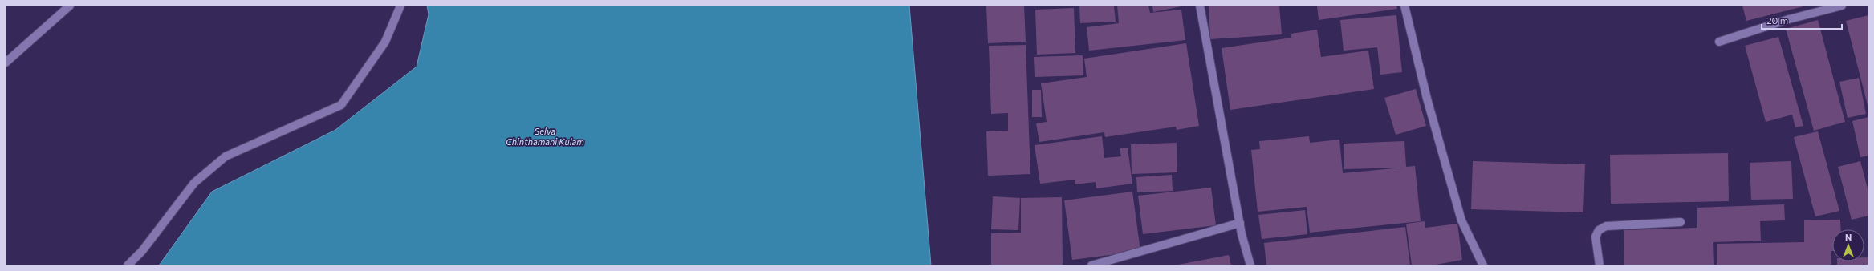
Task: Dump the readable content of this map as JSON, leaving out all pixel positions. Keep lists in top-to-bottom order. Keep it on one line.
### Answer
{"water":["Selva Chinthamani Kulam"],"scale_bar":"20 m","north":"top"}
